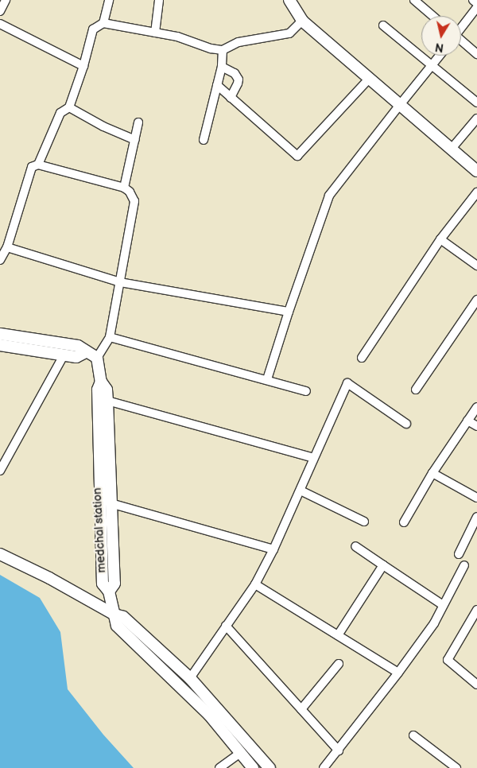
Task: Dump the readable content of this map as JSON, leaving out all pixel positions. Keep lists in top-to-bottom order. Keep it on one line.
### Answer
{"streets":{"street":["medchal station"]},"north":"bottom"}
